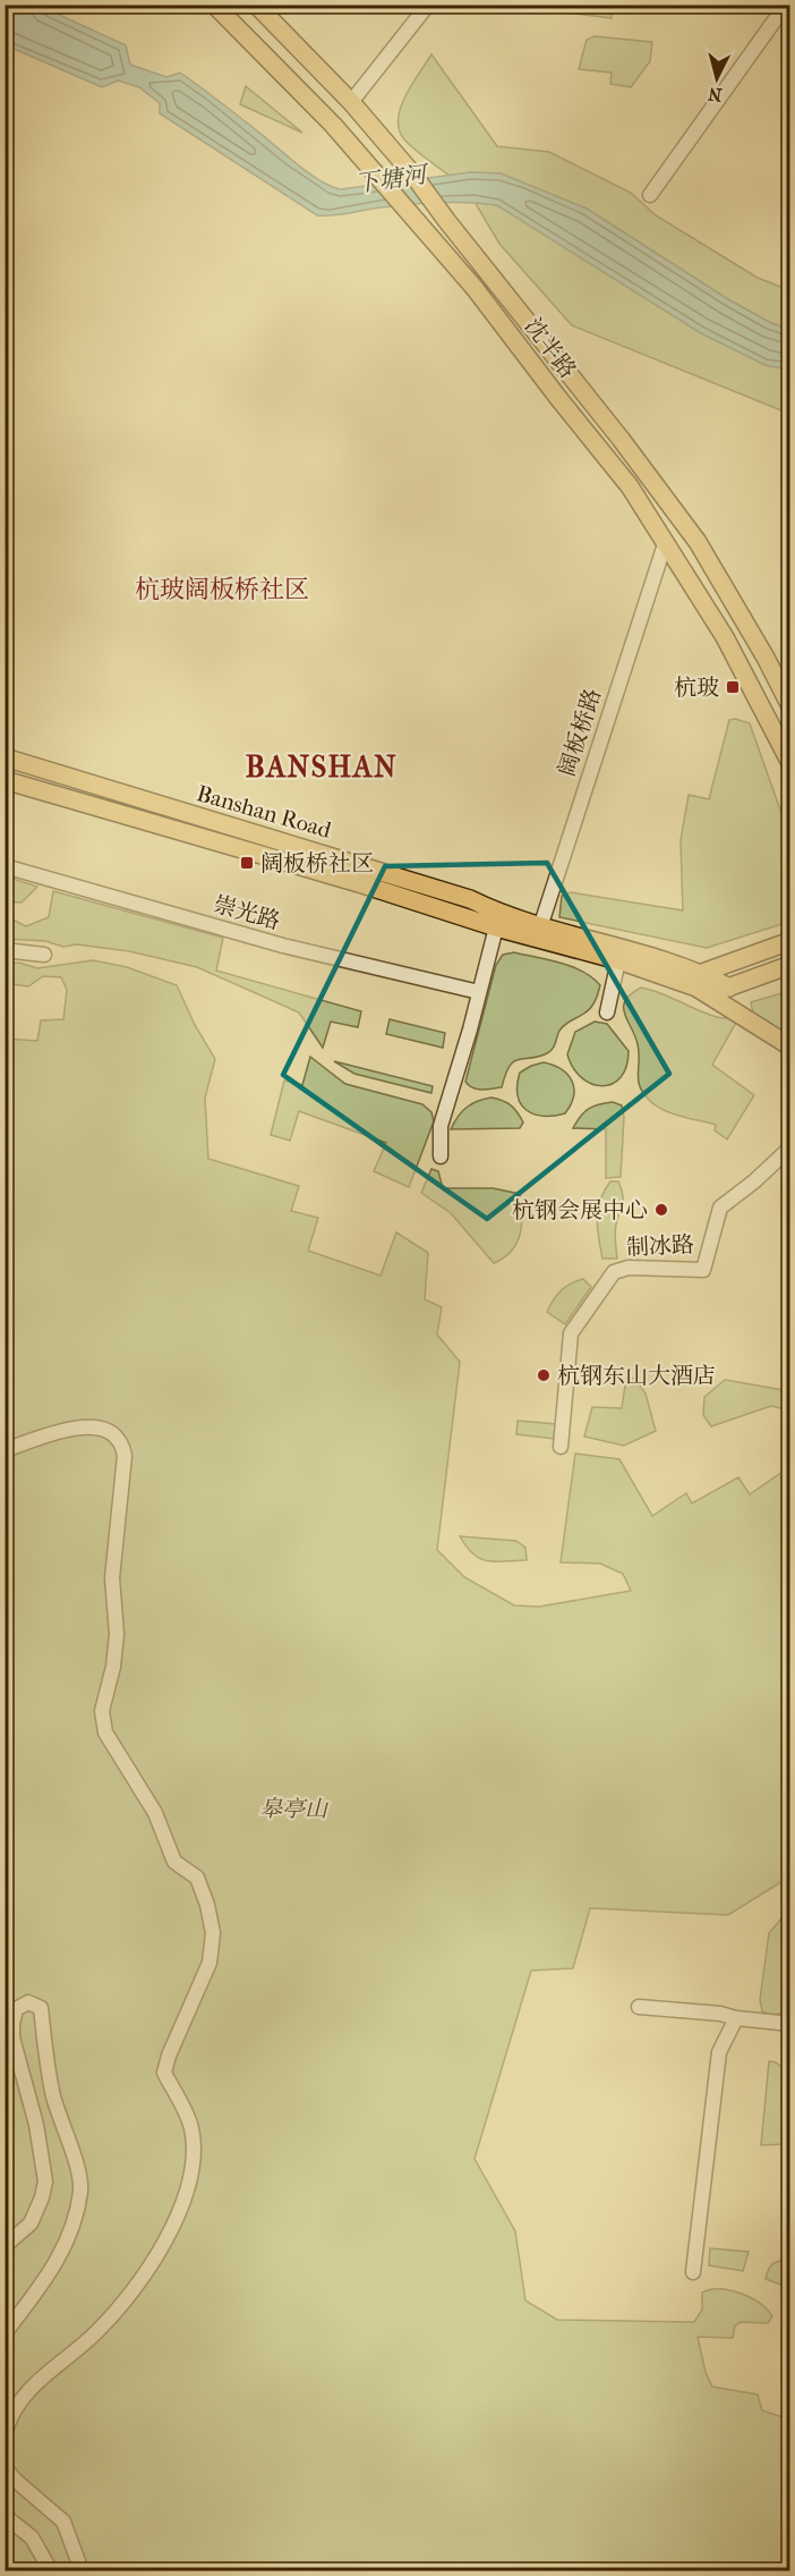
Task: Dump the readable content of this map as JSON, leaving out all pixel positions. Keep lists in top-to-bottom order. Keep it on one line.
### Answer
{"streets":{"main road":["沈半路","Banshan Road"],"street":["阔板桥路","崇光路","制冰路"]},"crossings":[["沈半路","阔板桥路"],["阔板桥路","Banshan Road"]],"districts":["杭玻阔板桥社区","BANSHAN"],"water":["下塘河"],"parks":["皋亭山"],"places":{"transit":["杭玻","阔板桥社区"],"other":["杭钢会展中心","杭钢东山大酒店"]},"north":"bottom"}
